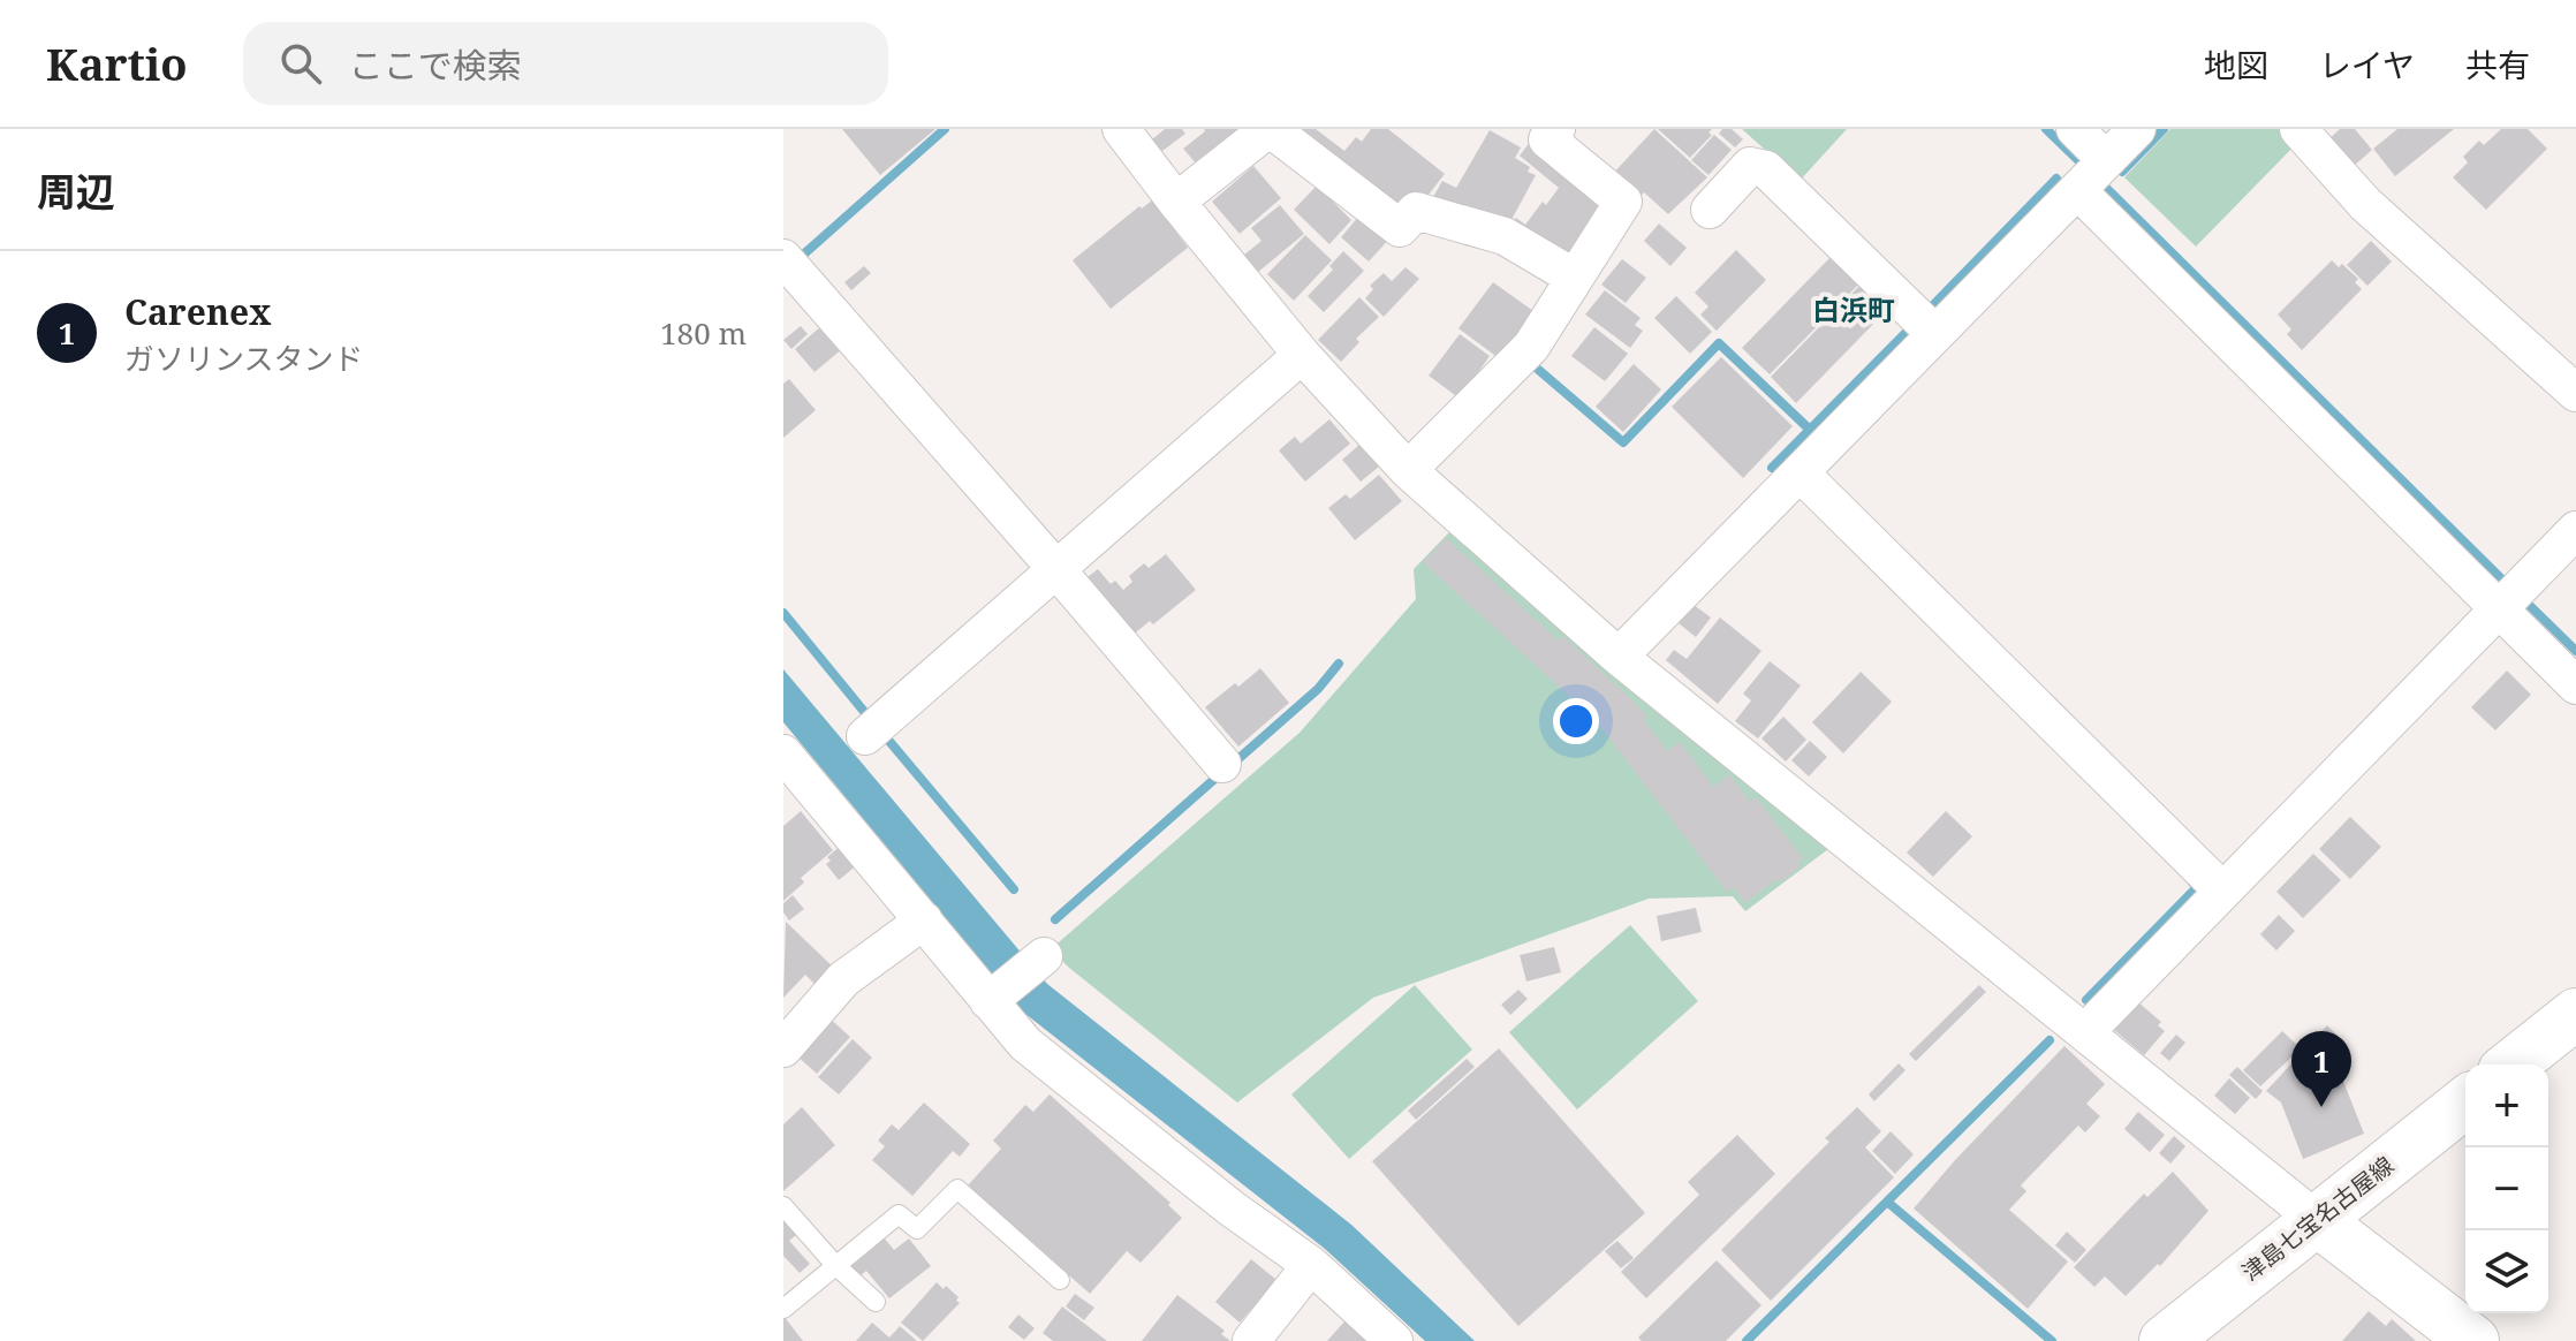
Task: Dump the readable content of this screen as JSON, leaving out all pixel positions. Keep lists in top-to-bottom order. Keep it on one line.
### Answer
{"streets":{"main road":["津島七宝名古屋線"]},"districts":["白浜町"],"page":{"header":"Kartio","search":"ここで検索","nav":["地図","レイヤ","共有"],"heading":"周辺","list":[{"mark":"1","name":"Carenex","note":"ガソリンスタンド","value":"180 m"}],"pins":"1","map_buttons":["+","−"]}}
